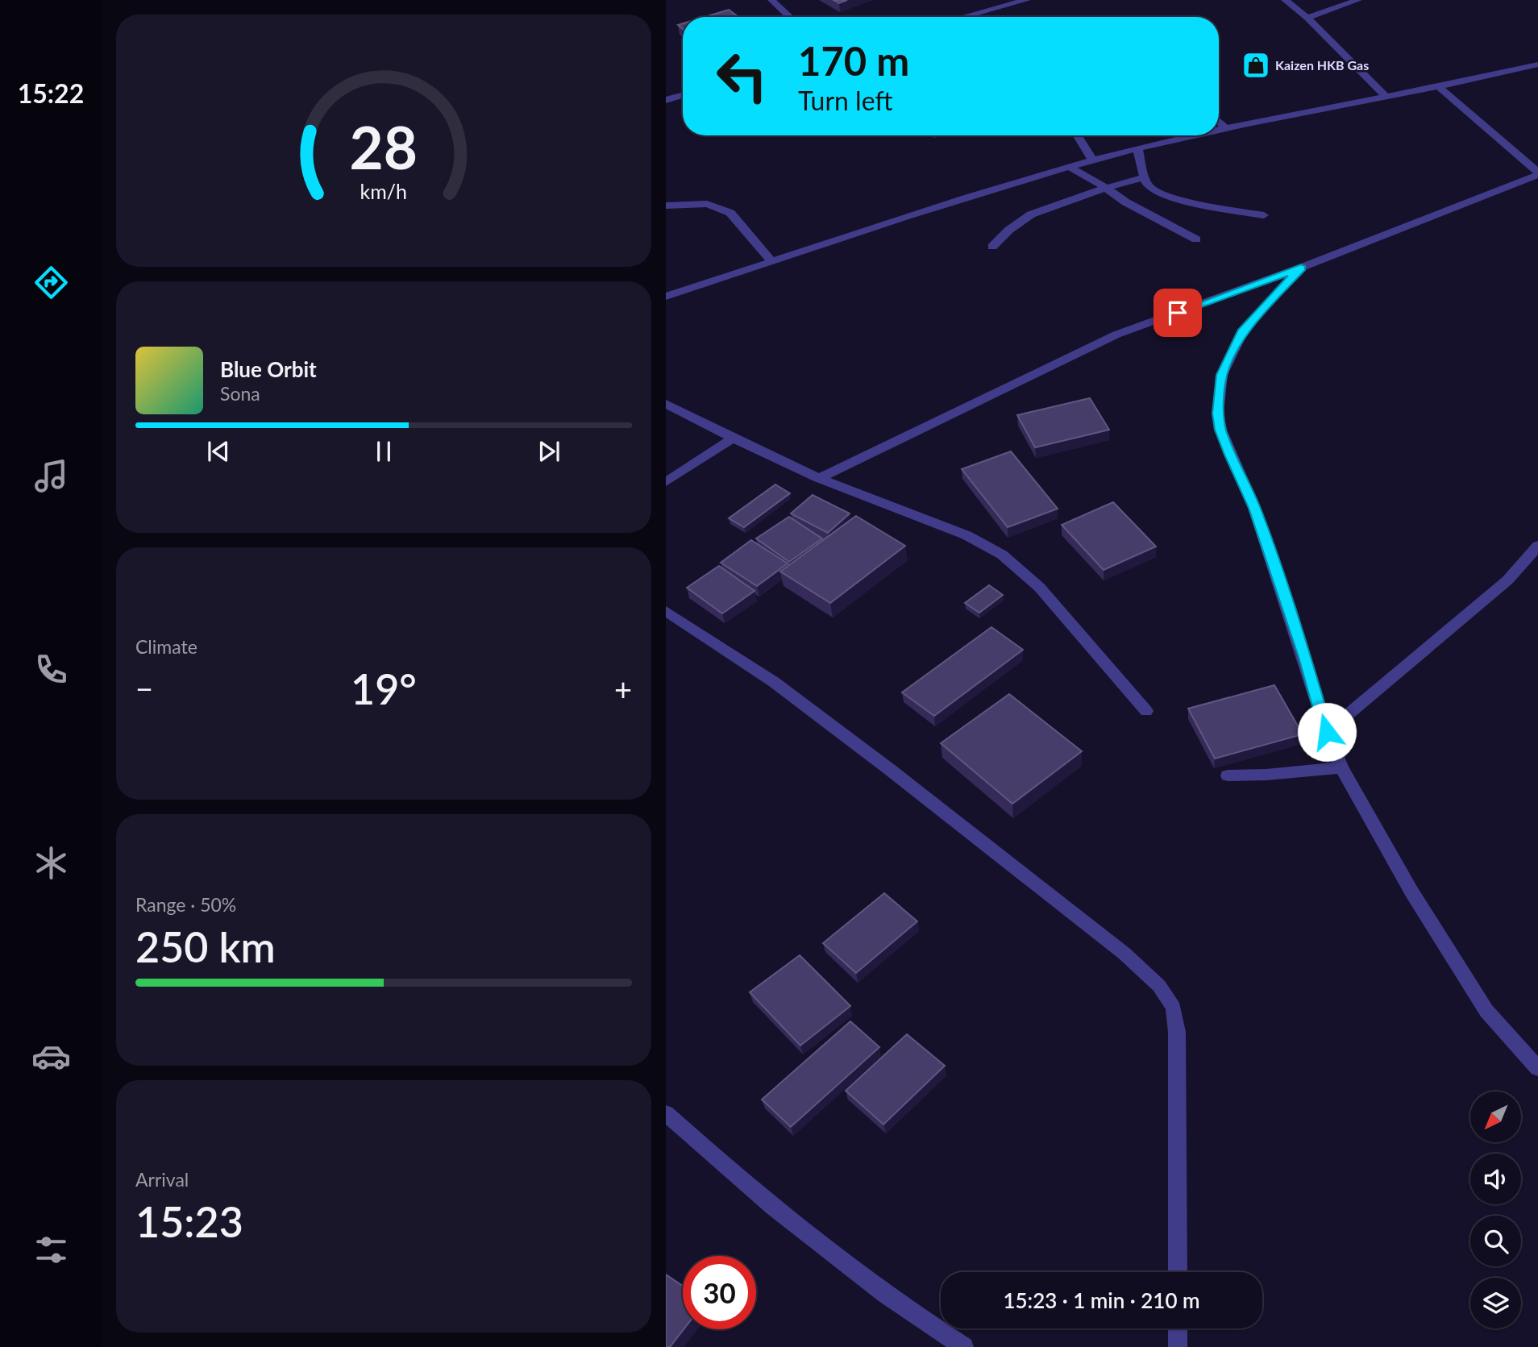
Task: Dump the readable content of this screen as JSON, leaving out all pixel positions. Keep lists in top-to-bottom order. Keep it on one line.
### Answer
{"places":{"shop":["Kaizen HKB Gas"]},"north":"bottom left","page":{"tabs":"15:22","turn":["170 m","Turn left"],"song":["Blue Orbit","Sona"],"tile":["Climate",["Range · 50%","250 km"],["Arrival","15:23"]],"heat":["−","19°","+"],"limit":"30","trip":"15:23 · 1 min · 210 m","gauge":["28","km/h"]}}
